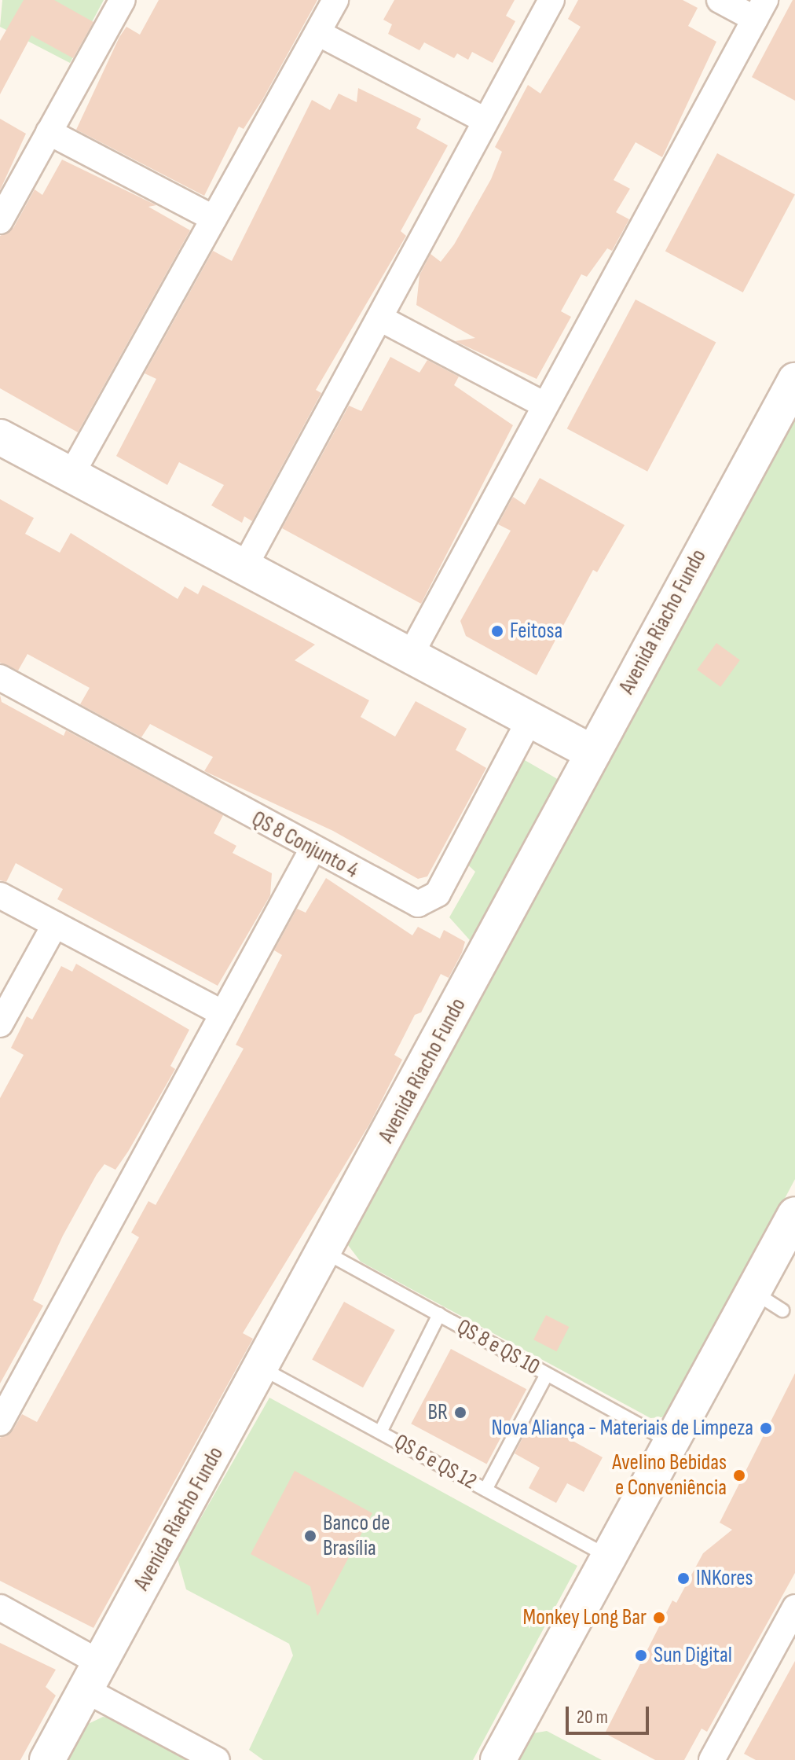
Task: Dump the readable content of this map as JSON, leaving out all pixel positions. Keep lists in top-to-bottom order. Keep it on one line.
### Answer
{"streets":{"street":["Avenida Riacho Fundo","QS 8 Conjunto 4"],"lane":["QS 8 e QS 10","QS 6 e QS 12"]},"crossings":[["Avenida Riacho Fundo","QS 8 e QS 10"],["Avenida Riacho Fundo","QS 6 e QS 12"]],"places":["Feitosa","BR","Nova Aliança - Materiais de Limpeza","Avelino Bebidas e Conveniência","Banco de Brasília","INKores","Monkey Long Bar","Sun Digital"],"scale_bar":"20 m"}
